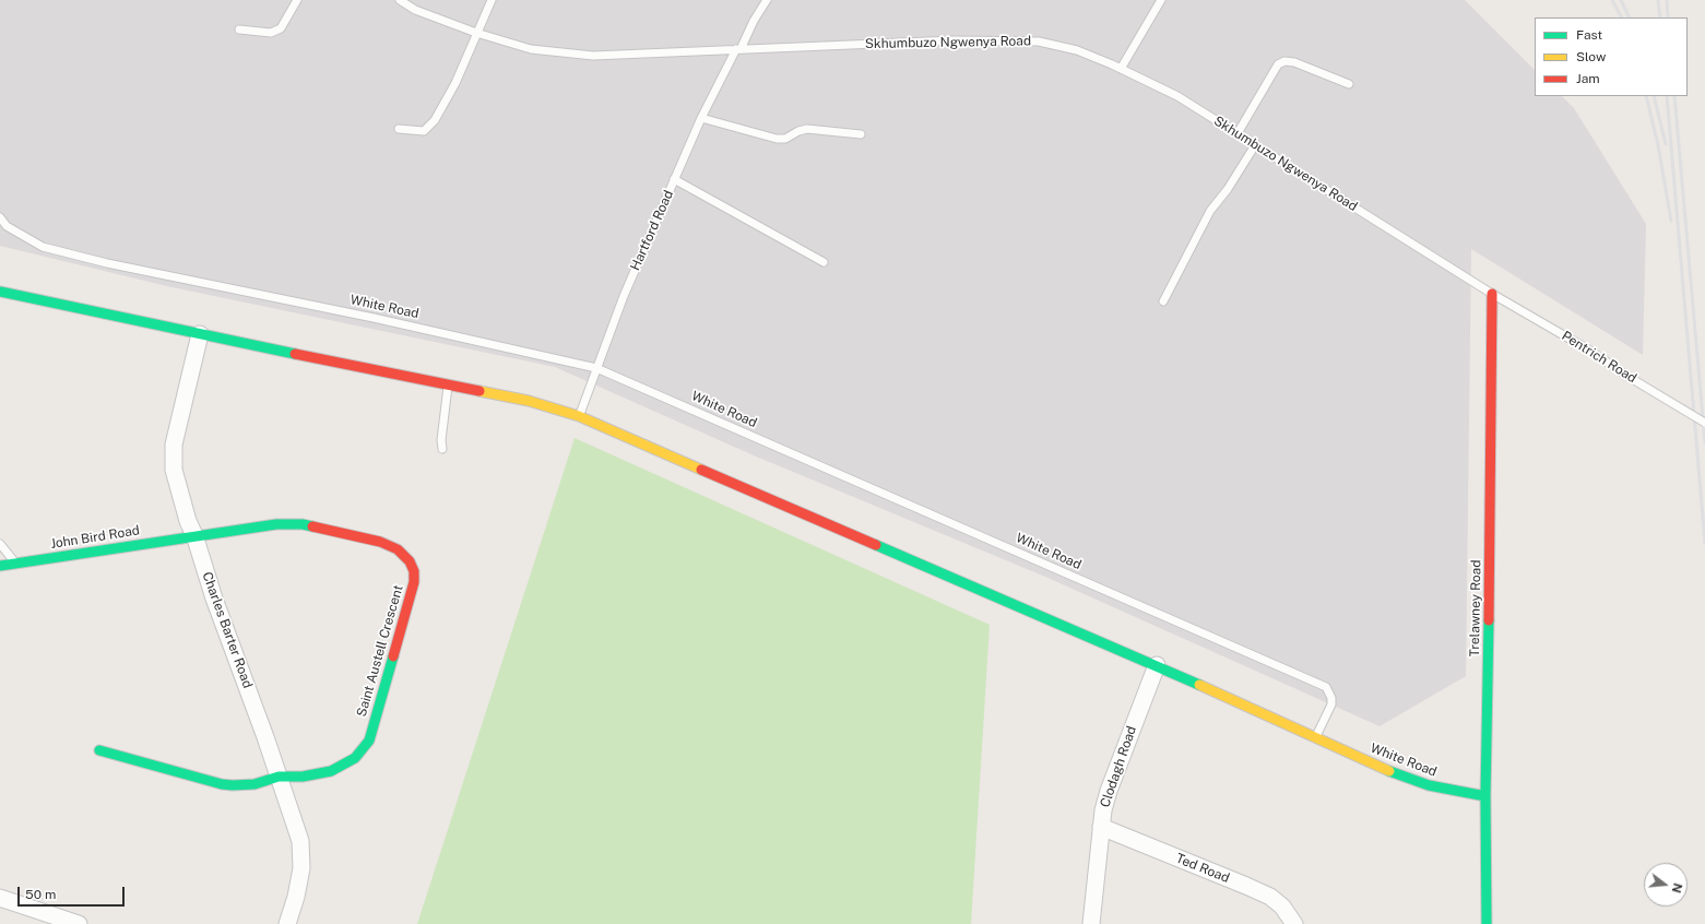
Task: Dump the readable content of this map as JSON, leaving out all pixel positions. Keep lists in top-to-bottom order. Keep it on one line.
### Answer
{"streets":{"street":["White Road","John Bird Road","Trelawney Road","Charles Barter Road","Saint Austell Crescent","Clodagh Road","Ted Road"],"lane":["Skhumbuzo Ngwenya Road","Hartford Road","Pentrich Road"]},"crossings":[["Skhumbuzo Ngwenya Road","Hartford Road"],["Skhumbuzo Ngwenya Road","Pentrich Road"],["Skhumbuzo Ngwenya Road","Trelawney Road"],["Hartford Road","White Road"],["White Road","Trelawney Road"],["White Road","Charles Barter Road"],["White Road","Clodagh Road"],["Pentrich Road","Trelawney Road"],["John Bird Road","Charles Barter Road"],["John Bird Road","Saint Austell Crescent"],["Charles Barter Road","Saint Austell Crescent"],["Clodagh Road","Ted Road"]],"legend":["Fast","Slow","Jam"],"scale_bar":"50 m","north":"right"}
